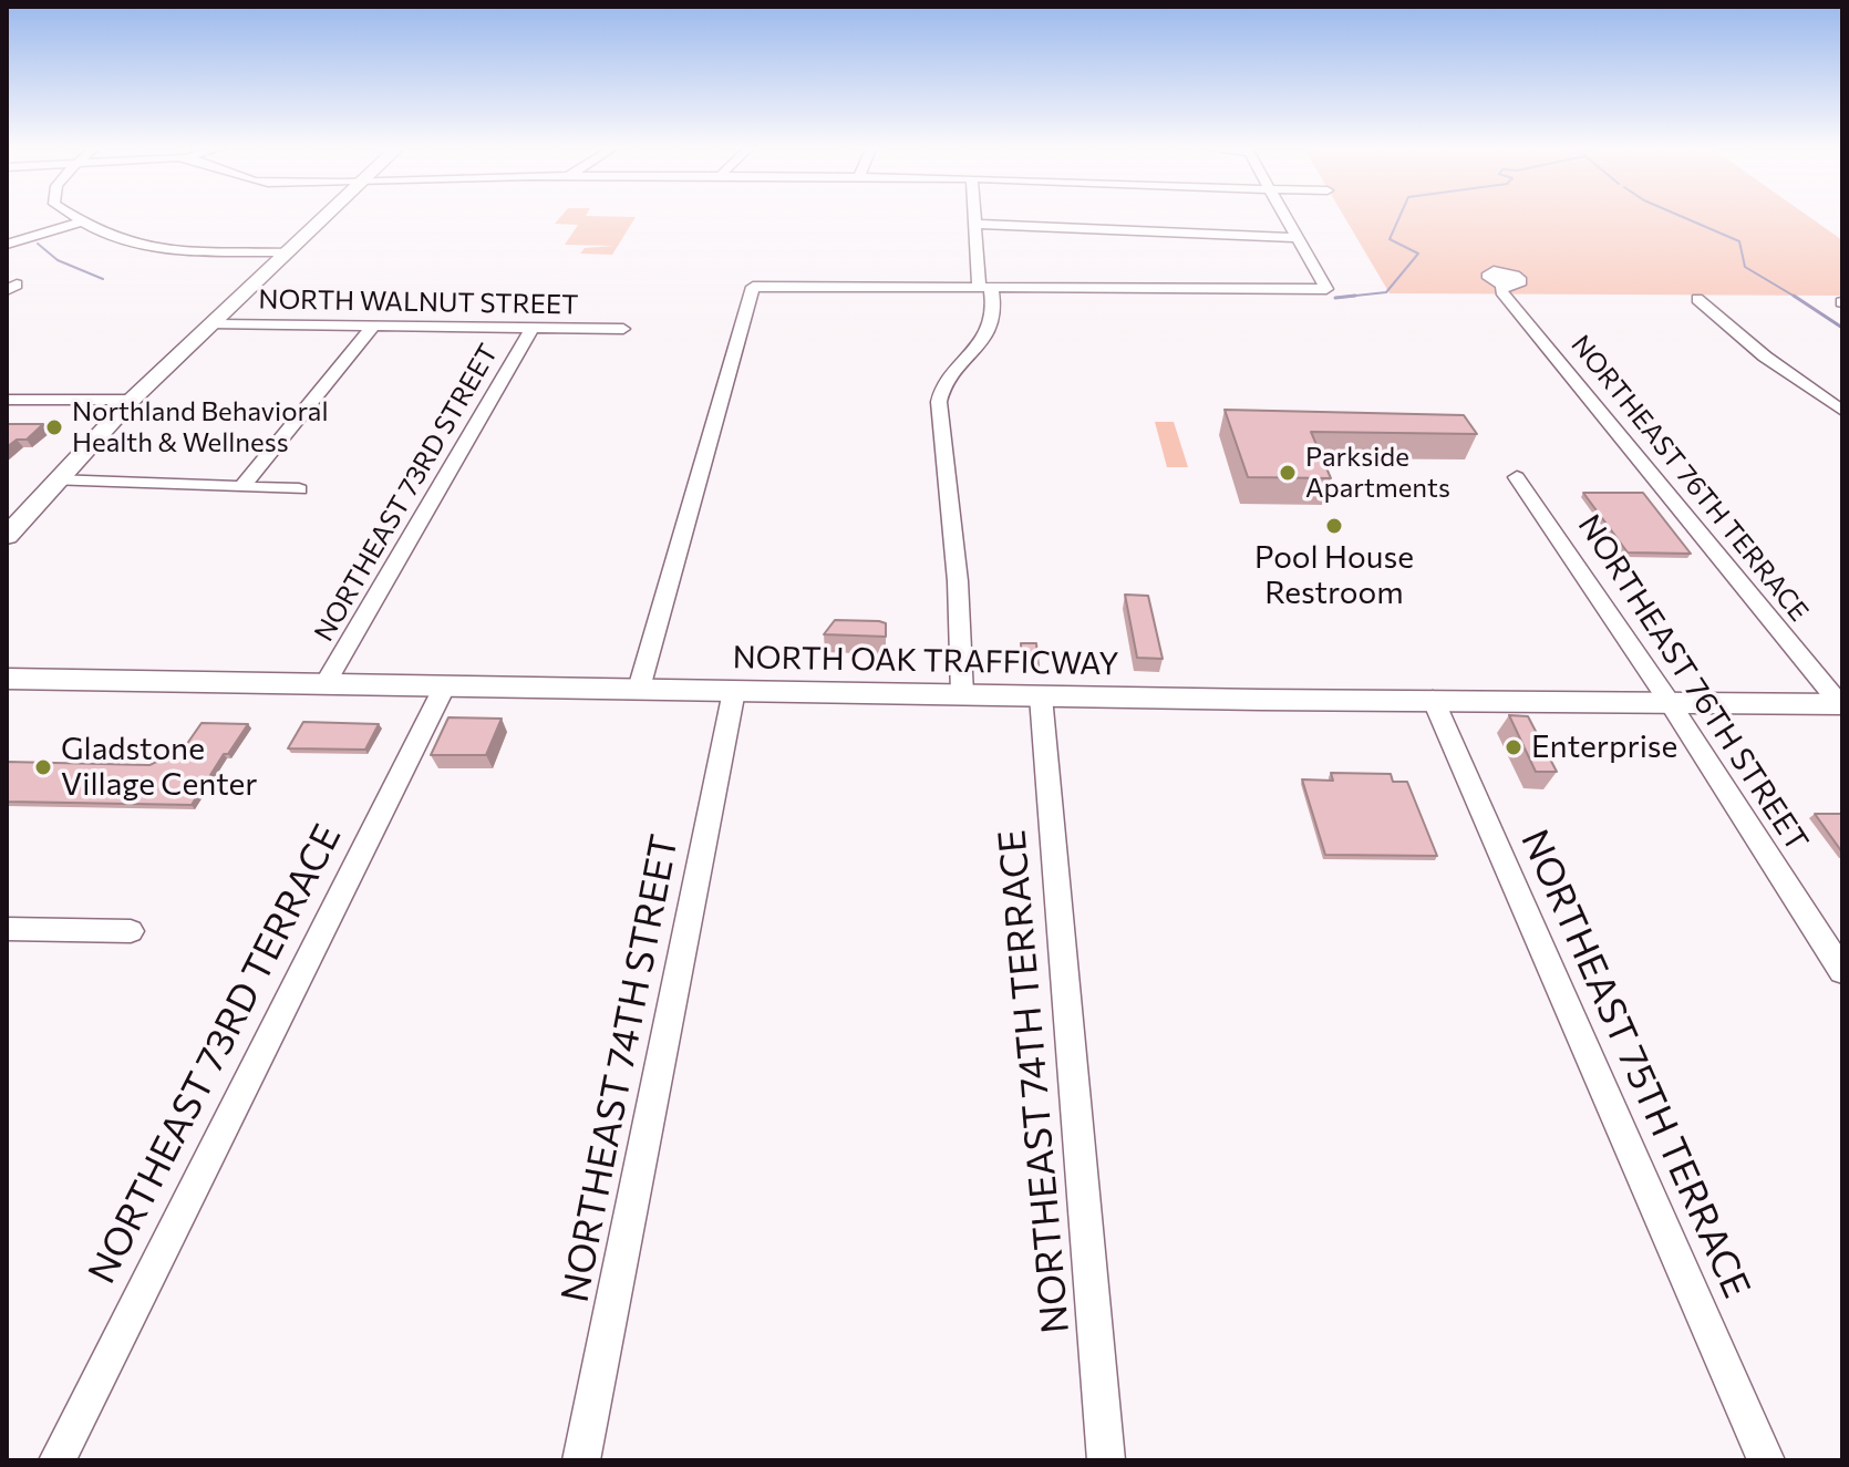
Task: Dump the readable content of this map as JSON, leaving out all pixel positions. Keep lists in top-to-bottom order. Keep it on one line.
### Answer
{"streets":{"main road":["NORTH OAK TRAFFICWAY"],"street":["NORTH WALNUT STREET","NORTHEAST 76TH TERRACE","NORTHEAST 73RD STREET","NORTHEAST 76TH STREET","NORTHEAST 73RD TERRACE","NORTHEAST 75TH TERRACE","NORTHEAST 74TH STREET","NORTHEAST 74TH TERRACE"]},"crossings":[["NORTH WALNUT STREET","NORTHEAST 73RD STREET"],["NORTHEAST 76TH TERRACE","NORTH OAK TRAFFICWAY"],["NORTHEAST 73RD STREET","NORTH OAK TRAFFICWAY"],["NORTH OAK TRAFFICWAY","NORTHEAST 76TH STREET"],["NORTH OAK TRAFFICWAY","NORTHEAST 73RD TERRACE"],["NORTH OAK TRAFFICWAY","NORTHEAST 75TH TERRACE"],["NORTH OAK TRAFFICWAY","NORTHEAST 74TH STREET"],["NORTH OAK TRAFFICWAY","NORTHEAST 74TH TERRACE"]],"places":["Northland Behavioral Health & Wellness","Parkside Apartments","Pool House Restroom","Enterprise","Gladstone Village Center"]}
